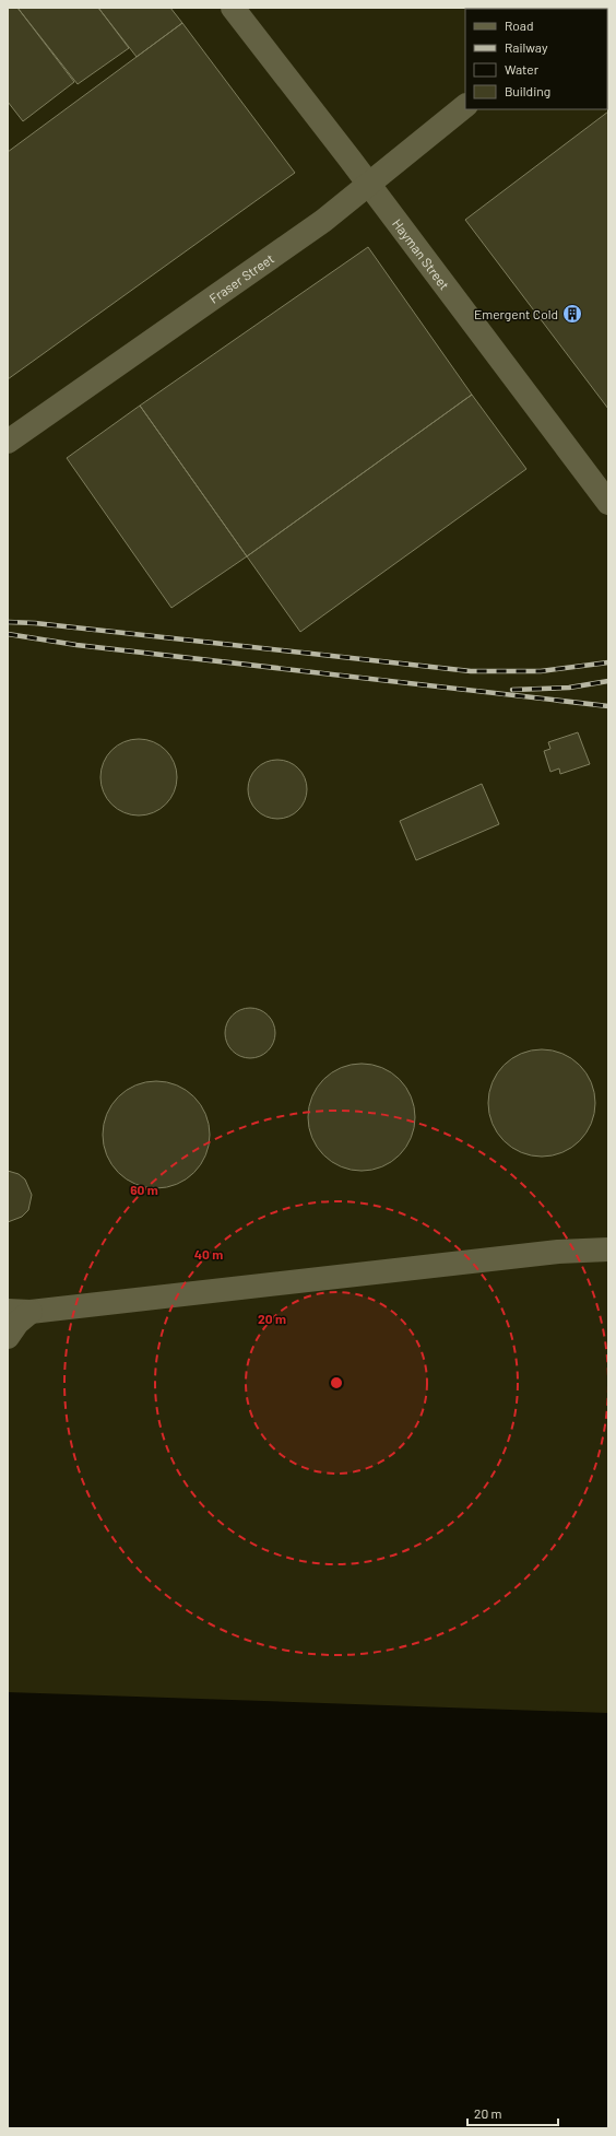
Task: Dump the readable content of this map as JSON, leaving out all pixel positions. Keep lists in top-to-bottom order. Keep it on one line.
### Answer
{"streets":{"street":["Hayman Street","Fraser Street"]},"crossings":[["Hayman Street","Fraser Street"]],"places":{"building":["Emergent Cold"]},"legend":["Road","Railway","Water","Building"],"scale_bar":"20 m","rings":["60 m","40 m","20 m"]}
